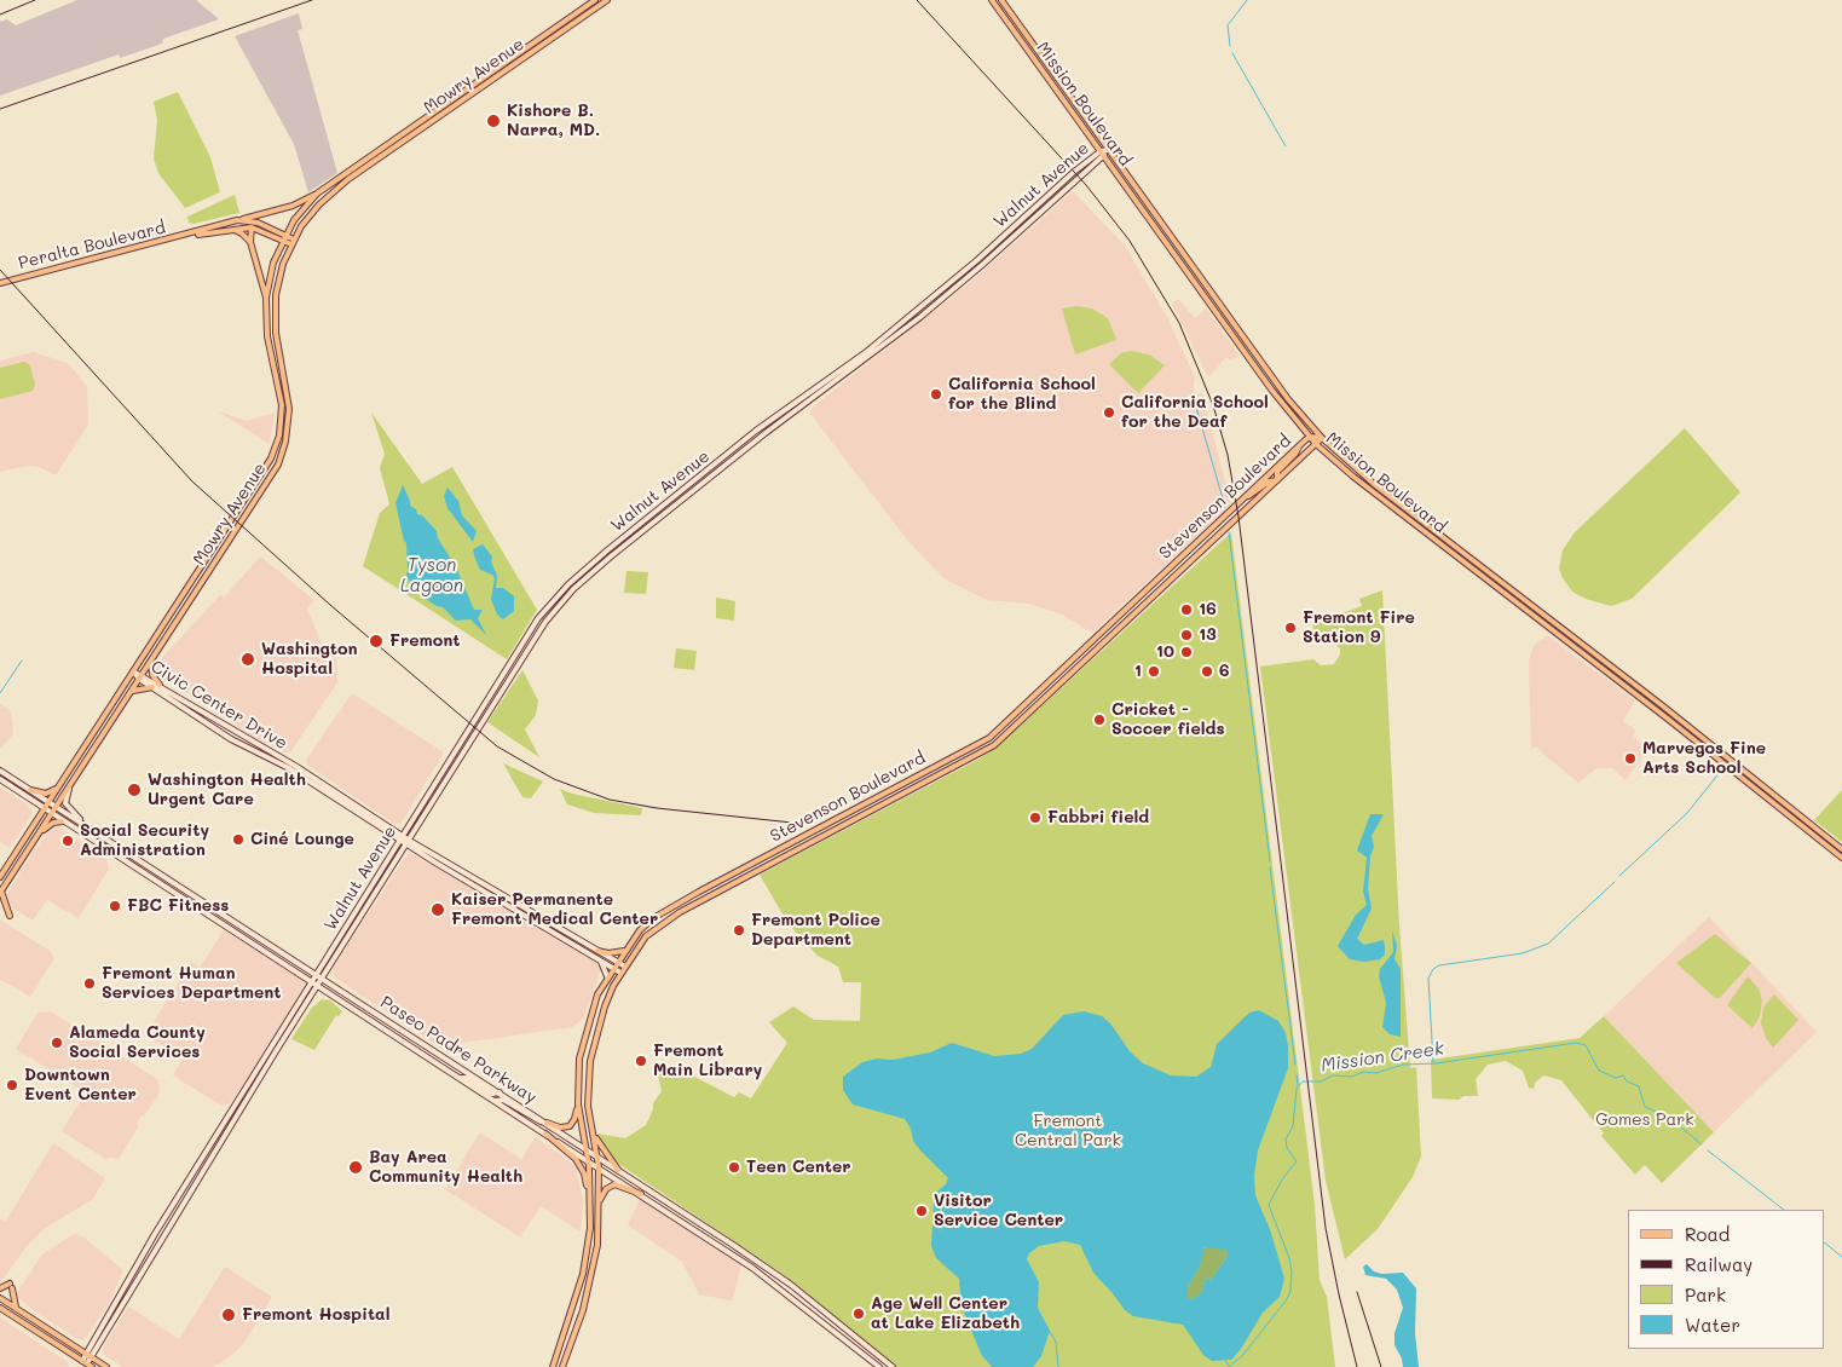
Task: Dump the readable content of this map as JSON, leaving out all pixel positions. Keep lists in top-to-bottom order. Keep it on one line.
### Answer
{"streets":{"main road":["Mowry Avenue","Mission Boulevard","Walnut Avenue","Peralta Boulevard","Stevenson Boulevard","Civic Center Drive","Paseo Padre Parkway"]},"crossings":[["Mowry Avenue","Peralta Boulevard"],["Mowry Avenue","Civic Center Drive"],["Mowry Avenue","Paseo Padre Parkway"],["Mission Boulevard","Walnut Avenue"],["Mission Boulevard","Stevenson Boulevard"],["Walnut Avenue","Civic Center Drive"],["Walnut Avenue","Paseo Padre Parkway"],["Stevenson Boulevard","Civic Center Drive"],["Stevenson Boulevard","Paseo Padre Parkway"]],"water":["Tyson Lagoon","Mission Creek"],"parks":["Gomes Park","Fremont Central Park"],"places":["Kishore B. Narra, MD.","California School for the Blind","California School for the Deaf","16","Fremont Fire Station 9","13","Fremont","10","Washington Hospital","1","6","Cricket - Soccer fields","Marvegos Fine Arts School","Washington Health Urgent Care","Fabbri field","Ciné Lounge","Social Security Administration","FBC Fitness","Kaiser Permanente Fremont Medical Center","Fremont Police Department","Fremont Human Services Department","Alameda County Social Services","Fremont Main Library","Downtown Event Center","Bay Area Community Health","Teen Center","Visitor Service Center","Age Well Center at Lake Elizabeth","Fremont Hospital"],"legend":["Road","Railway","Park","Water"]}
